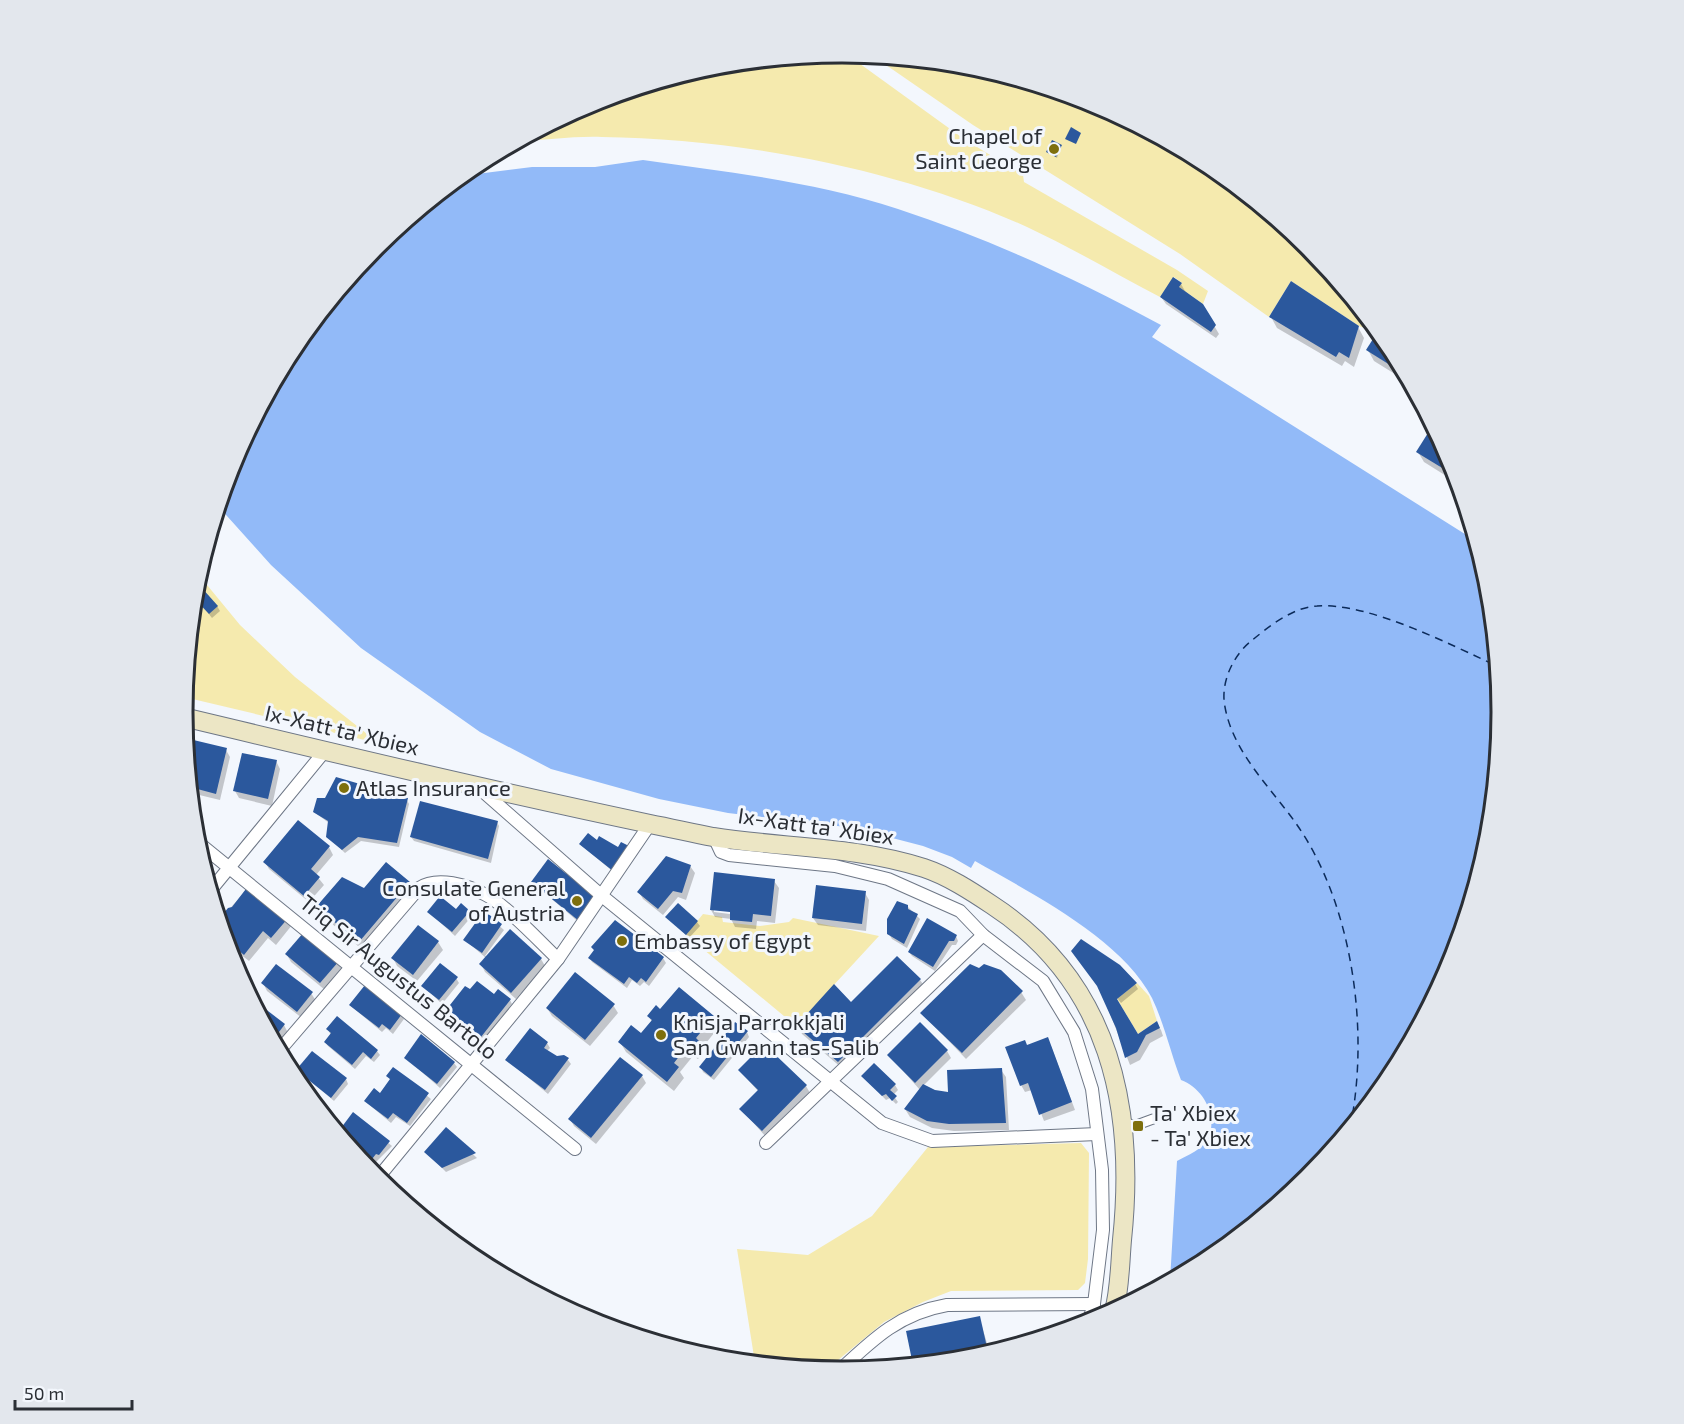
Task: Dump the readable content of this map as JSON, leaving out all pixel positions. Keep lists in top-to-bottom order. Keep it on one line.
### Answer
{"streets":{"main road":["Ix-Xatt ta' Xbiex"],"street":["Triq Sir Augustus Bartolo"]},"places":{"other":["Chapel of Saint George","Atlas Insurance","Consulate General of Austria","Embassy of Egypt","Knisja Parrokkjali San Ġwann tas-Salib"],"transit":["Ta' Xbiex - Ta' Xbiex"]},"scale_bar":"50 m"}
